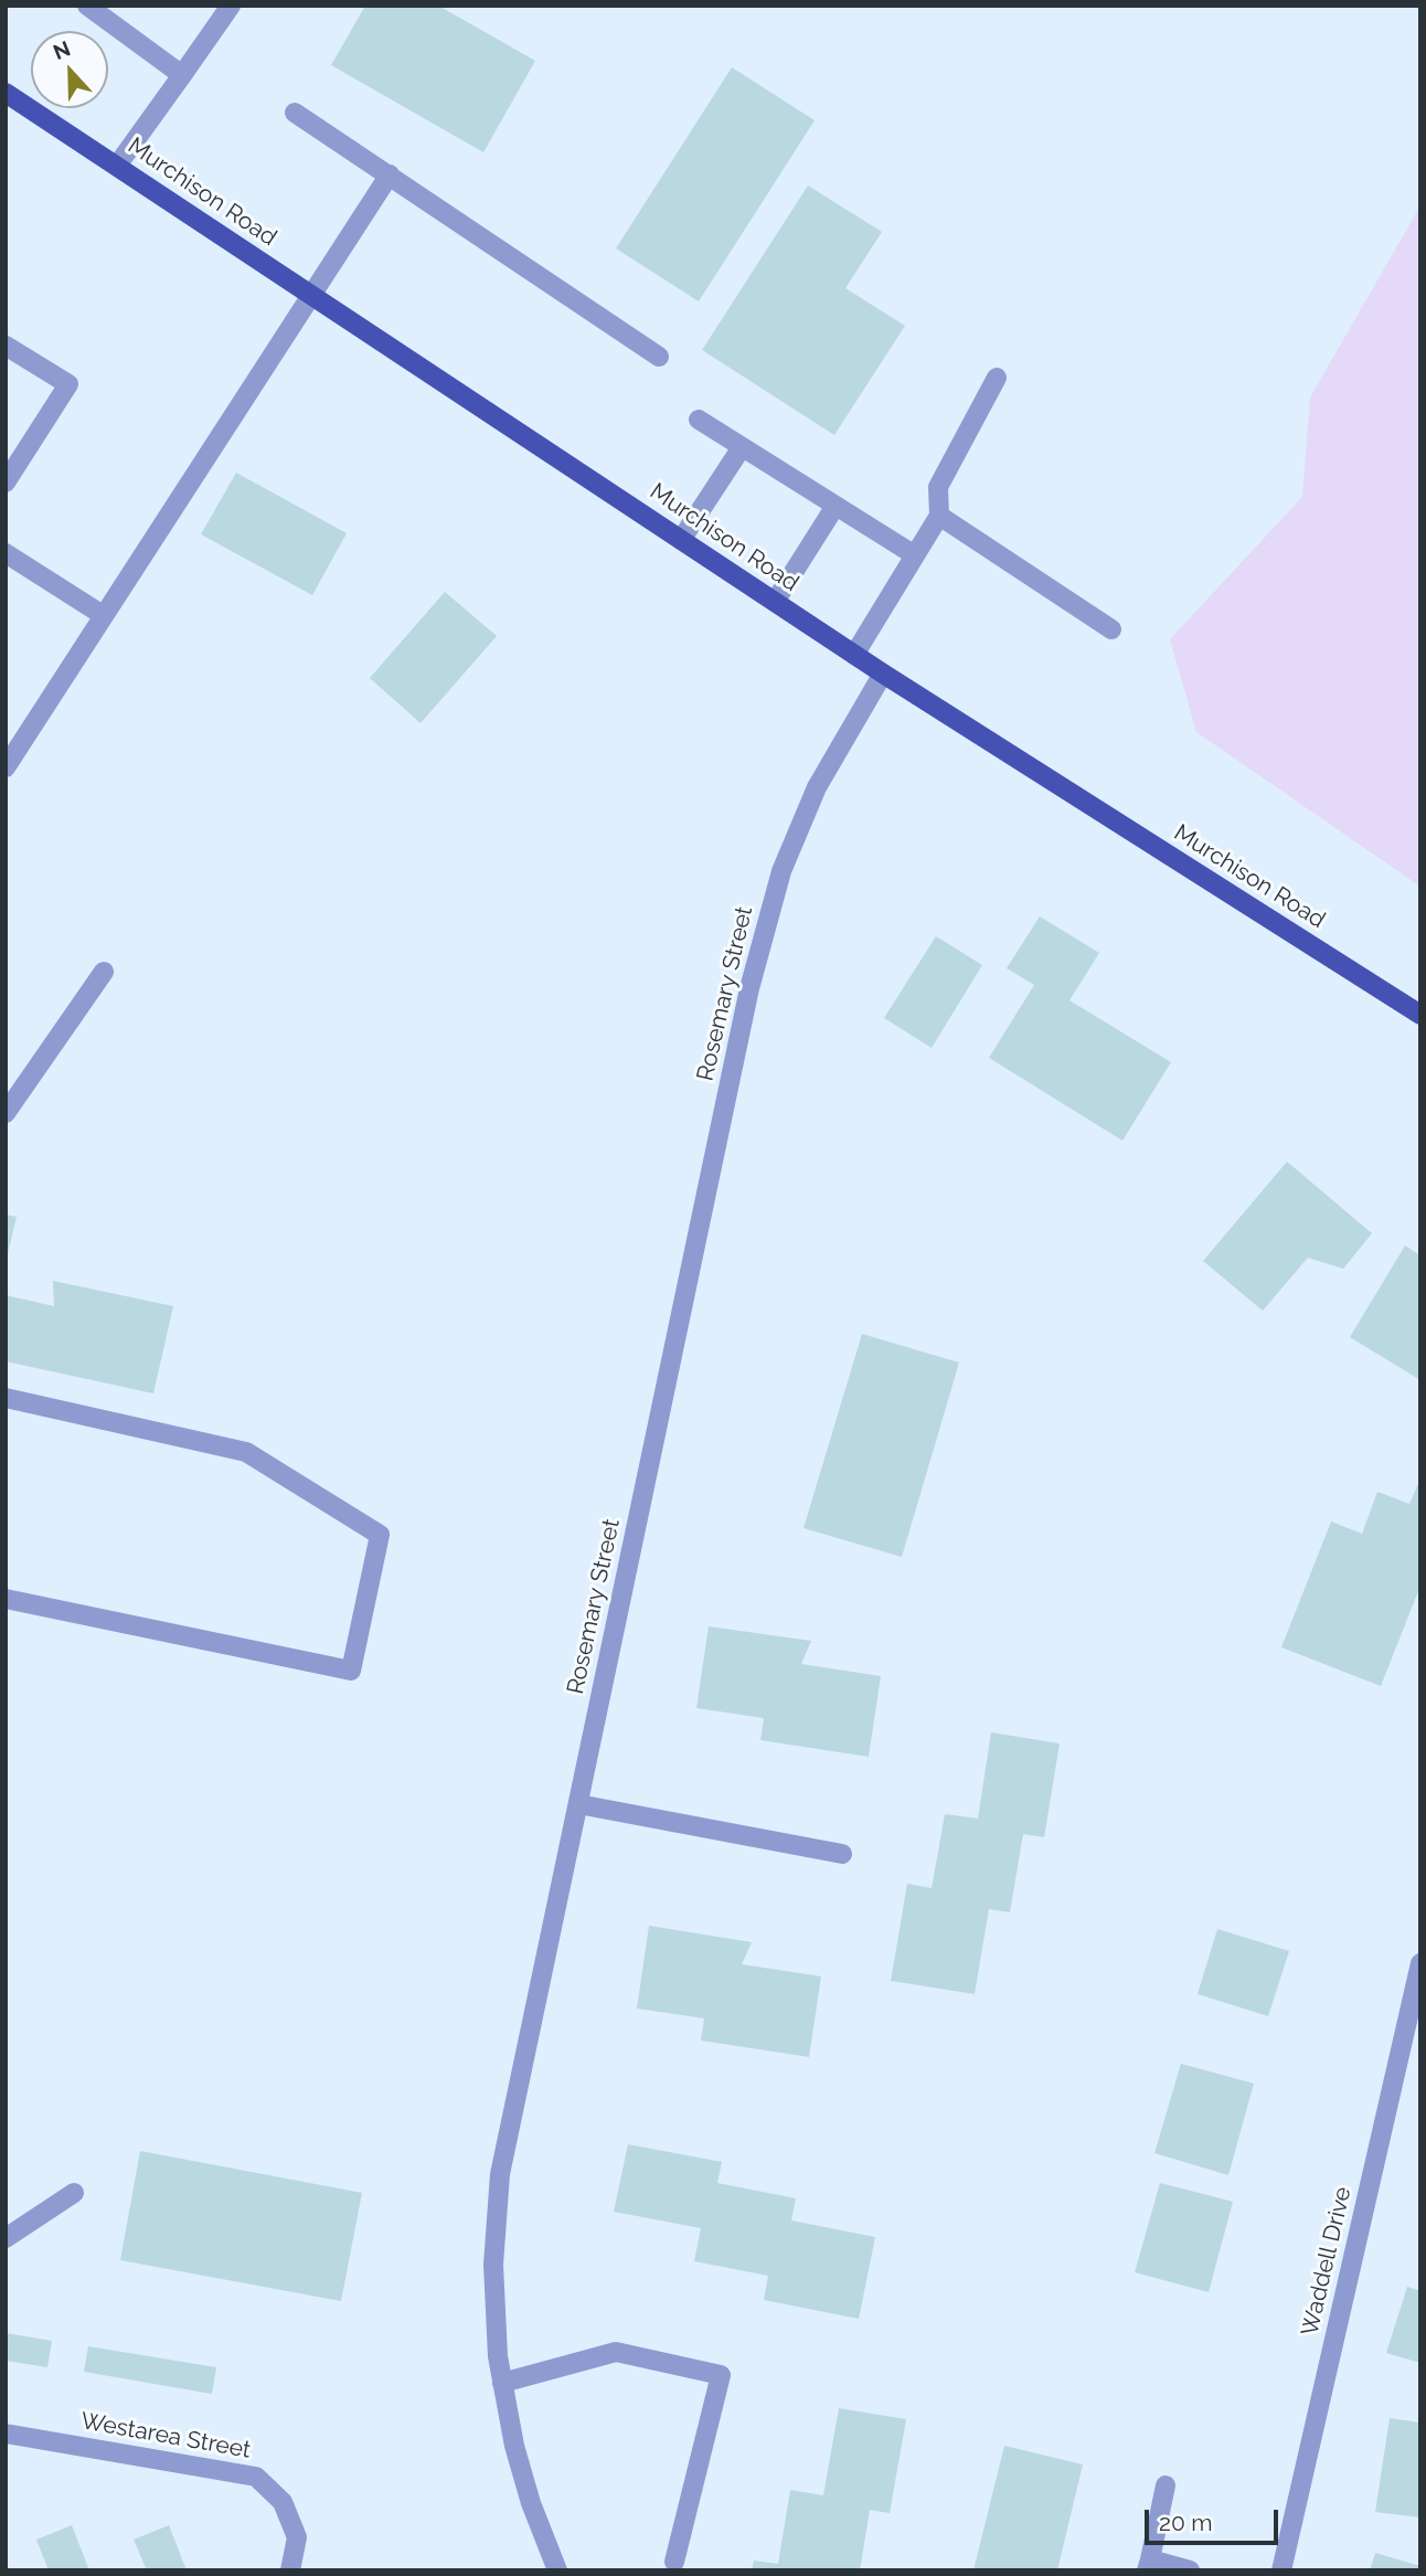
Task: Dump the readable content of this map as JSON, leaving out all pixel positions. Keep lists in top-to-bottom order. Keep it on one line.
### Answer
{"streets":{"main road":["Murchison Road"],"street":["Rosemary Street","Waddell Drive","Westarea Street"]},"crossings":[["Murchison Road","Rosemary Street"]],"scale_bar":"20 m","north":"top"}
